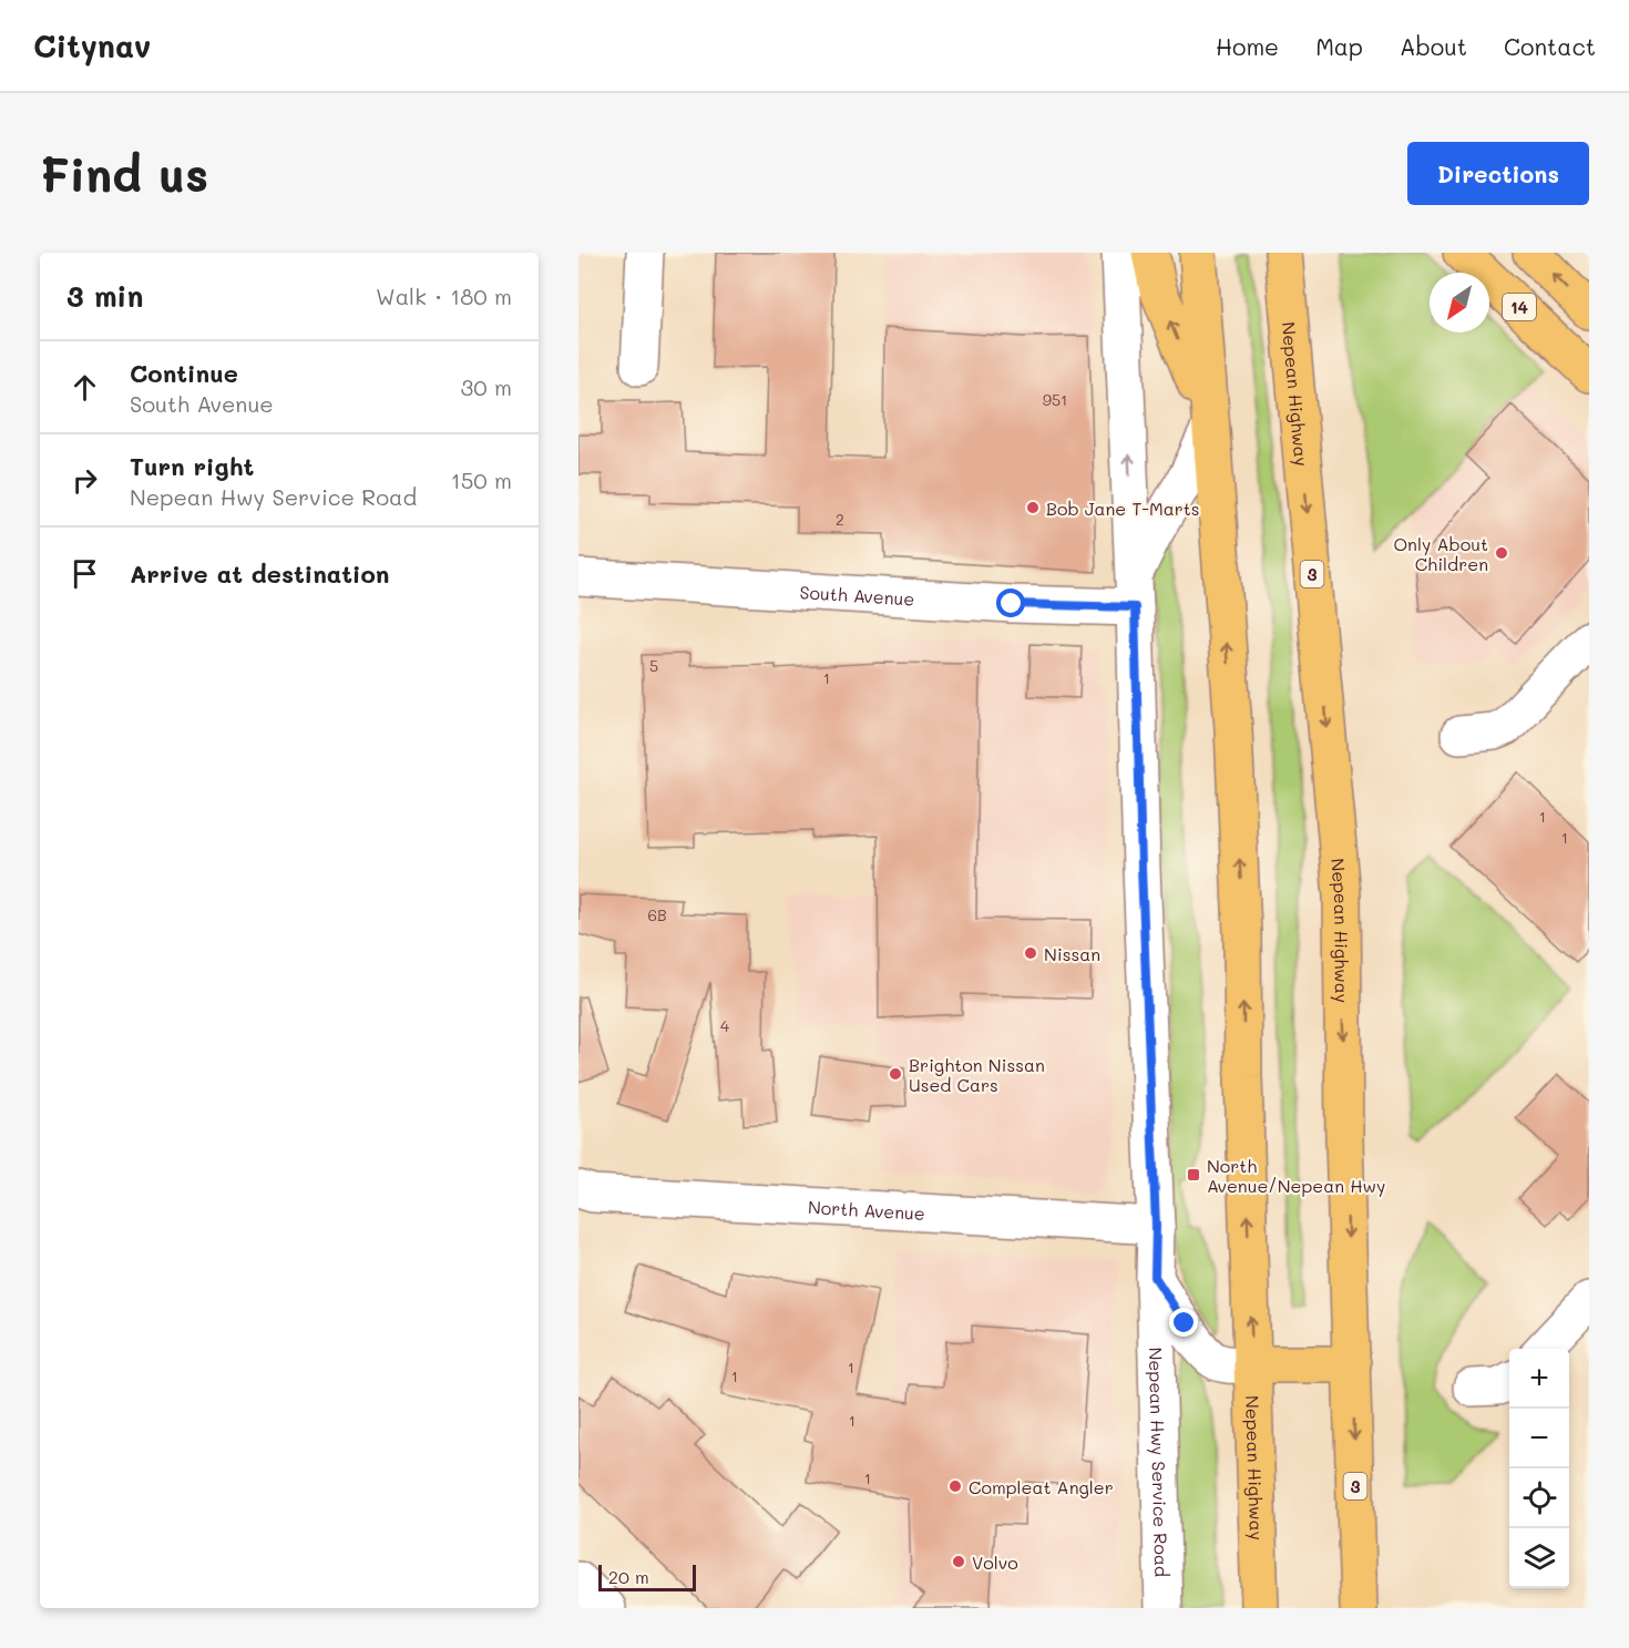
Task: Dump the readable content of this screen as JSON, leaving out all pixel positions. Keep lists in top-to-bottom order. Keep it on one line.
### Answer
{"streets":{"main road":["14","Nepean Highway","3"],"street":["South Avenue","North Avenue","Nepean Hwy Service Road"]},"crossings":[["Nepean Highway","Nepean Hwy Service Road"],["South Avenue","Nepean Hwy Service Road"],["North Avenue","Nepean Hwy Service Road"]],"places":{"other":["Bob Jane T-Marts","Only About Children","Nissan","Brighton Nissan Used Cars","Compleat Angler","Volvo"],"transit":["North Avenue/Nepean Hwy"]},"house_numbers":["951","2","5","1","1","1","6B","4","1","1","1","1"],"scale_bar":"20 m","north":"bottom left","page":{"header":"Citynav","nav":["Home","Map","About","Contact"],"buttons":"Directions","title":"Find us","heading":["3 min","Walk · 180 m"],"list":[["Continue","South Avenue","30 m"],["Turn right","Nepean Hwy Service Road","150 m"],"Arrive at destination"],"map_buttons":["+","−"],"scale":"20 m"}}
